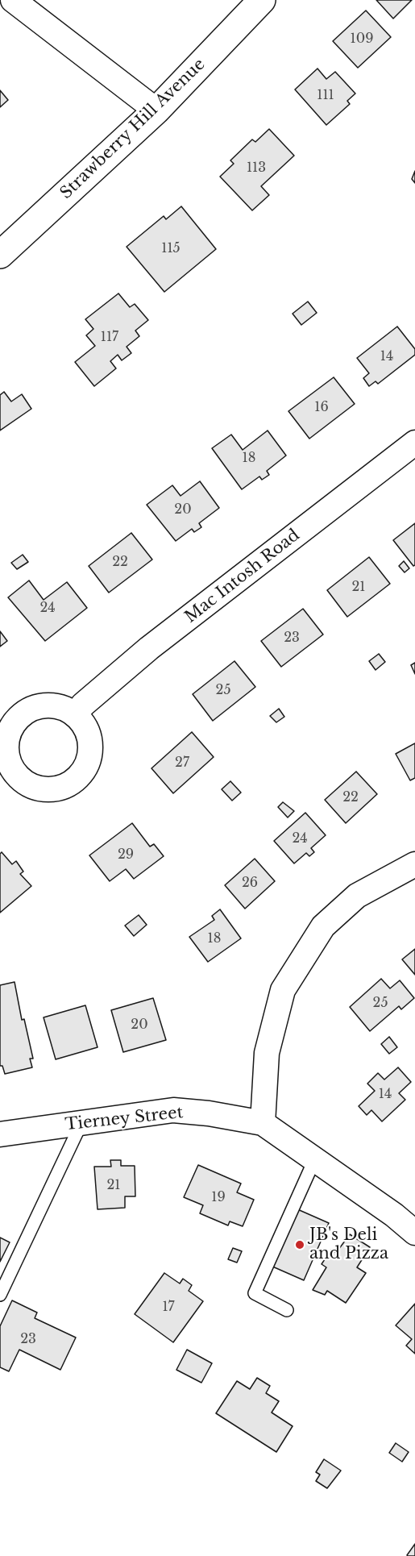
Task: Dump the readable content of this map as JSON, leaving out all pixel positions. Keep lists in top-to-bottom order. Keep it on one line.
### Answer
{"streets":{"main road":["Strawberry Hill Avenue"],"street":["Mac Intosh Road","Tierney Street"]},"places":["JB's Deli and Pizza"],"house_numbers":["109","111","113","115","117","14","16","18","20","22","21","24","23","25","27","22","24","29","26","18","25","20","14","21","19","17","23"]}
